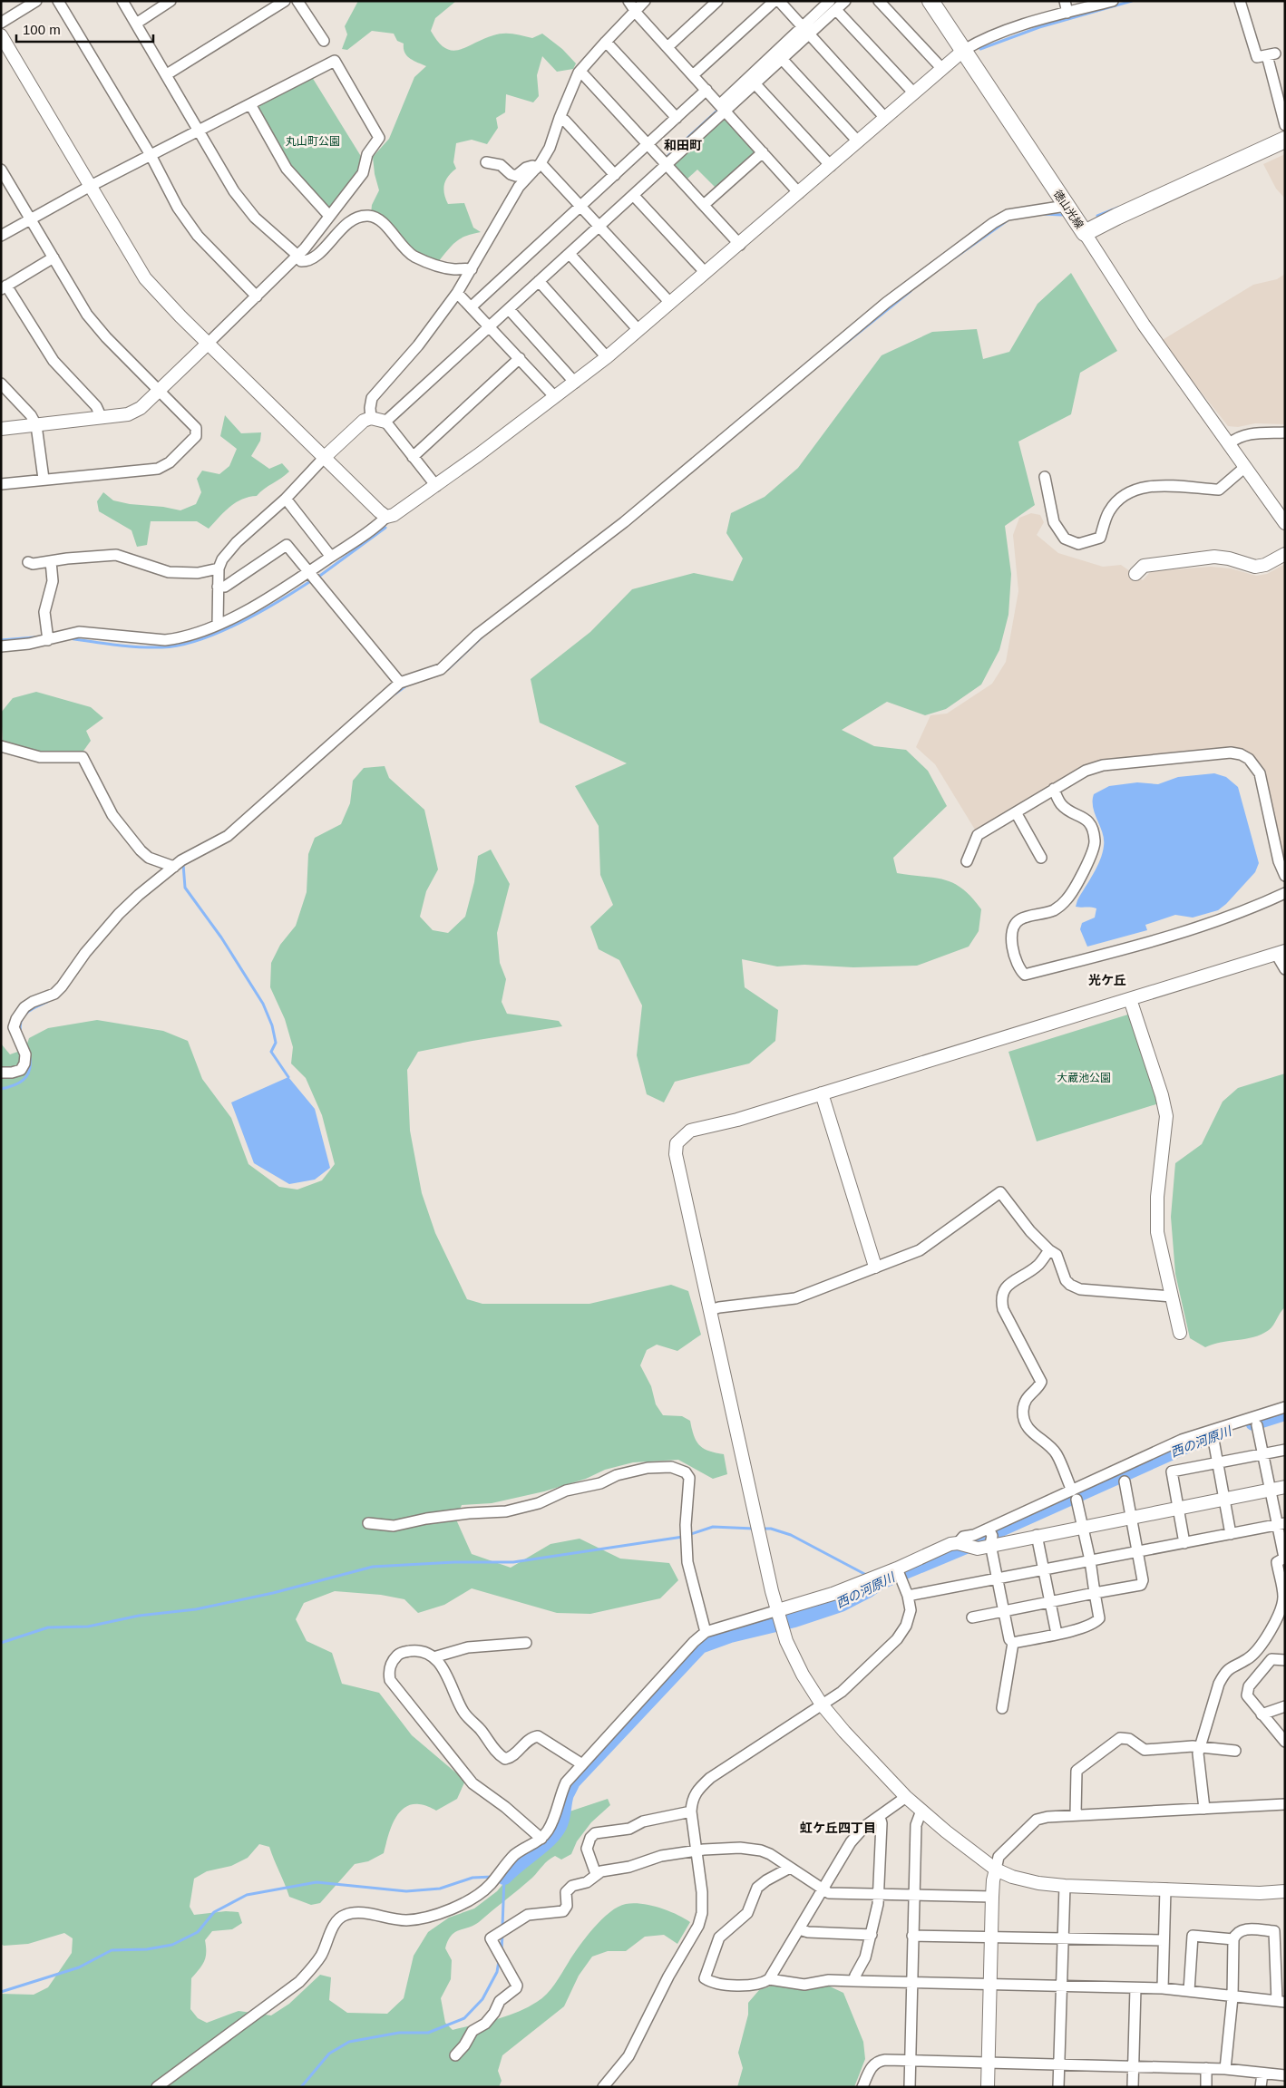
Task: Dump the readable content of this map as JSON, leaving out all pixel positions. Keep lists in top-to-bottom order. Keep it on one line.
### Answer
{"streets":{"main road":["徳山光線"]},"districts":["和田町","光ケ丘","虹ケ丘四丁目"],"water":["西の河原川"],"parks":["丸山町公園","大蔵池公園"],"scale_bar":"100 m"}
